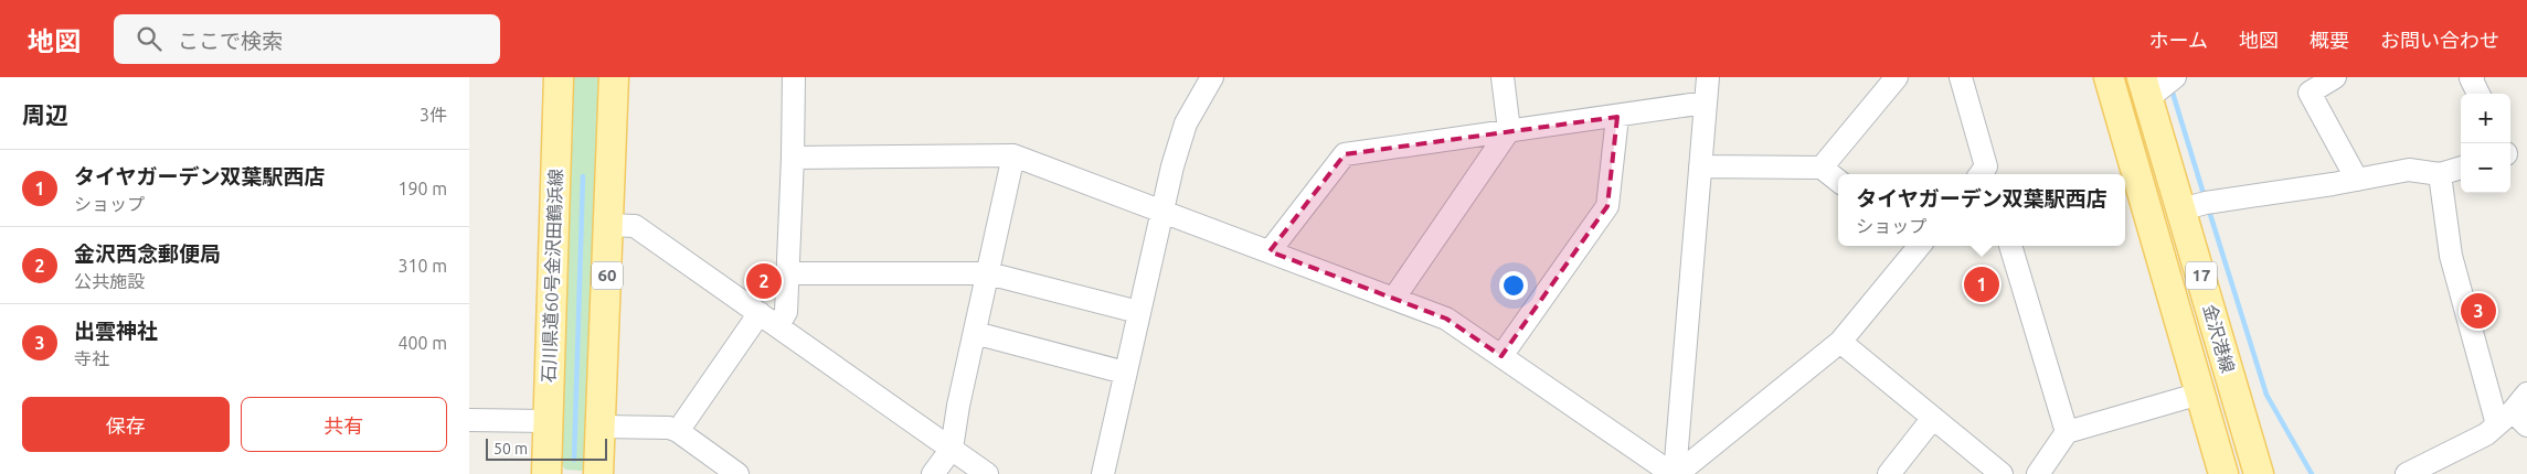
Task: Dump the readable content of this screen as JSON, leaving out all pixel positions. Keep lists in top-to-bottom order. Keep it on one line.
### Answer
{"streets":{"main road":["石川県道60号金沢田鶴浜線","60","17","金沢港線"]},"scale_bar":"50 m","page":{"header":"地図","search":"ここで検索","nav":["ホーム","地図","概要","お問い合わせ"],"heading":["周辺","3件"],"map_buttons":["+","−"],"list":[{"mark":"1","name":"タイヤガーデン双葉駅西店","note":"ショップ","value":"190 m"},{"mark":"2","name":"金沢西念郵便局","note":"公共施設","value":"310 m"},{"mark":"3","name":"出雲神社","note":"寺社","value":"400 m"}],"popup":["タイヤガーデン双葉駅西店","ショップ"],"pins":["2","1","3"],"buttons":["保存","共有"],"scale":"50 m"}}
